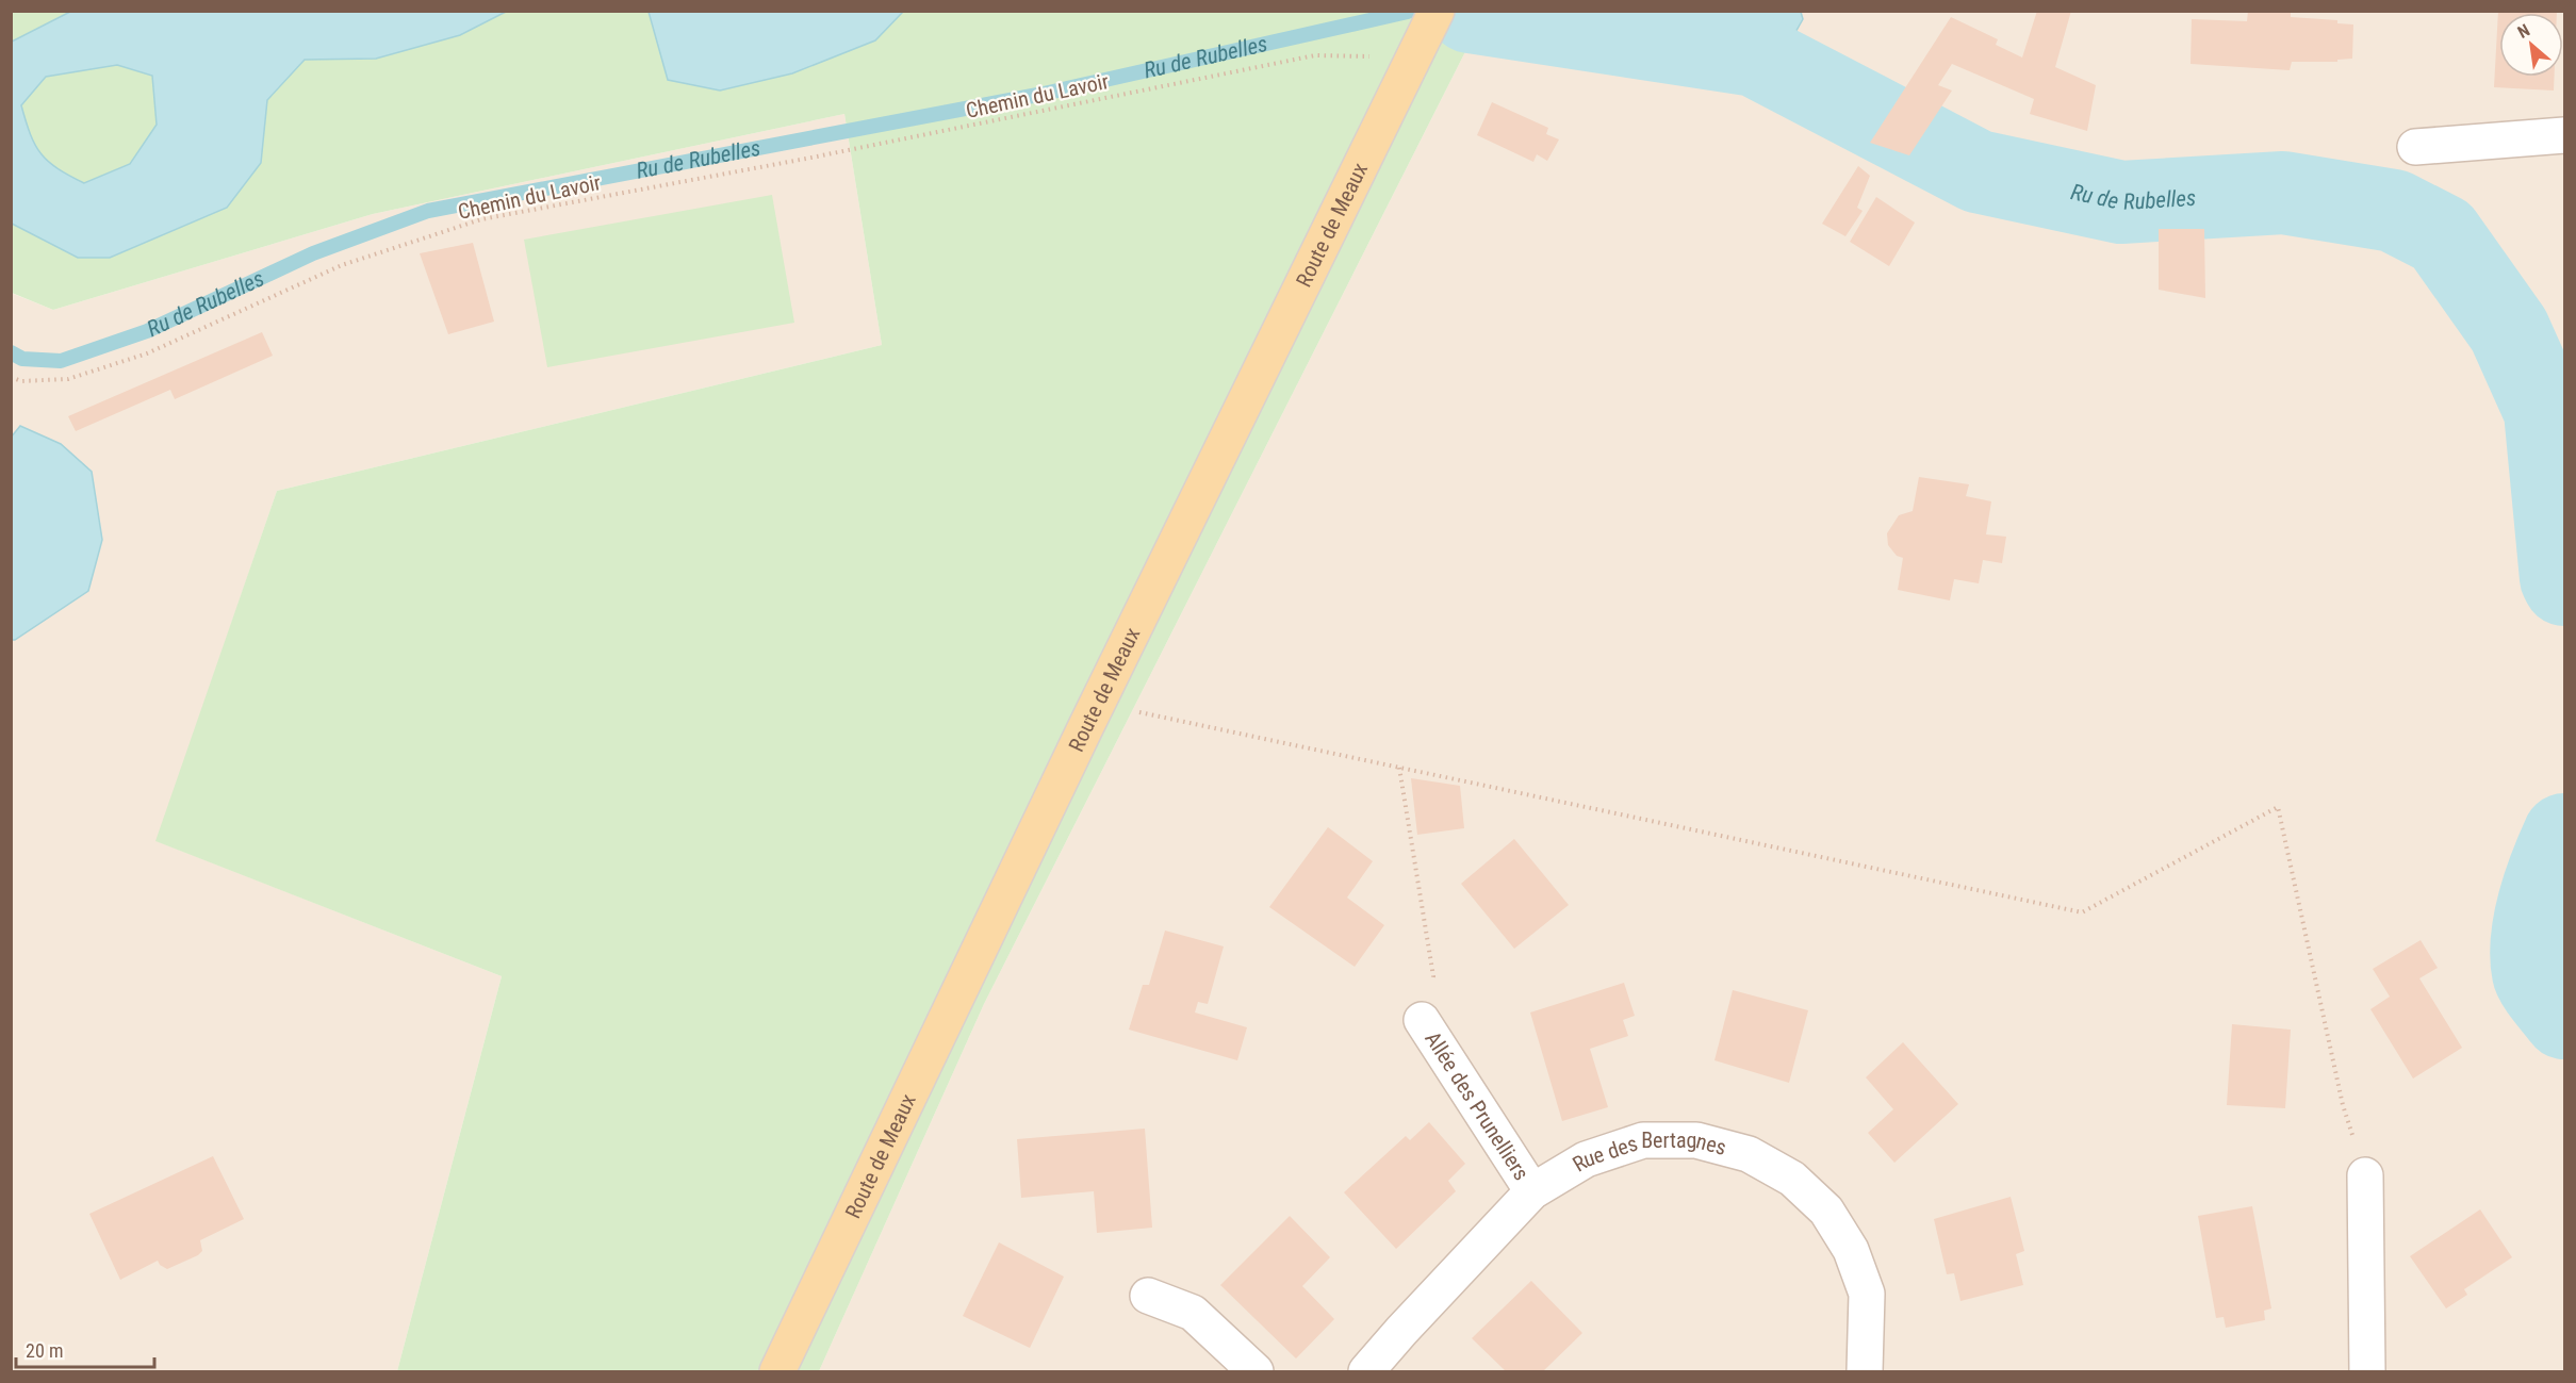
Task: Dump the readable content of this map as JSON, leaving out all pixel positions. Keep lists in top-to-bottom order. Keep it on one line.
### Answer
{"streets":{"main road":["Route de Meaux"],"street":["Allée des Prunelliers","Rue des Bertagnes"],"path":["Chemin du Lavoir"]},"crossings":[["Chemin du Lavoir","Route de Meaux"],["Allée des Prunelliers","Rue des Bertagnes"]],"water":["Ru de Rubelles"],"scale_bar":"20 m","north":"top left"}
